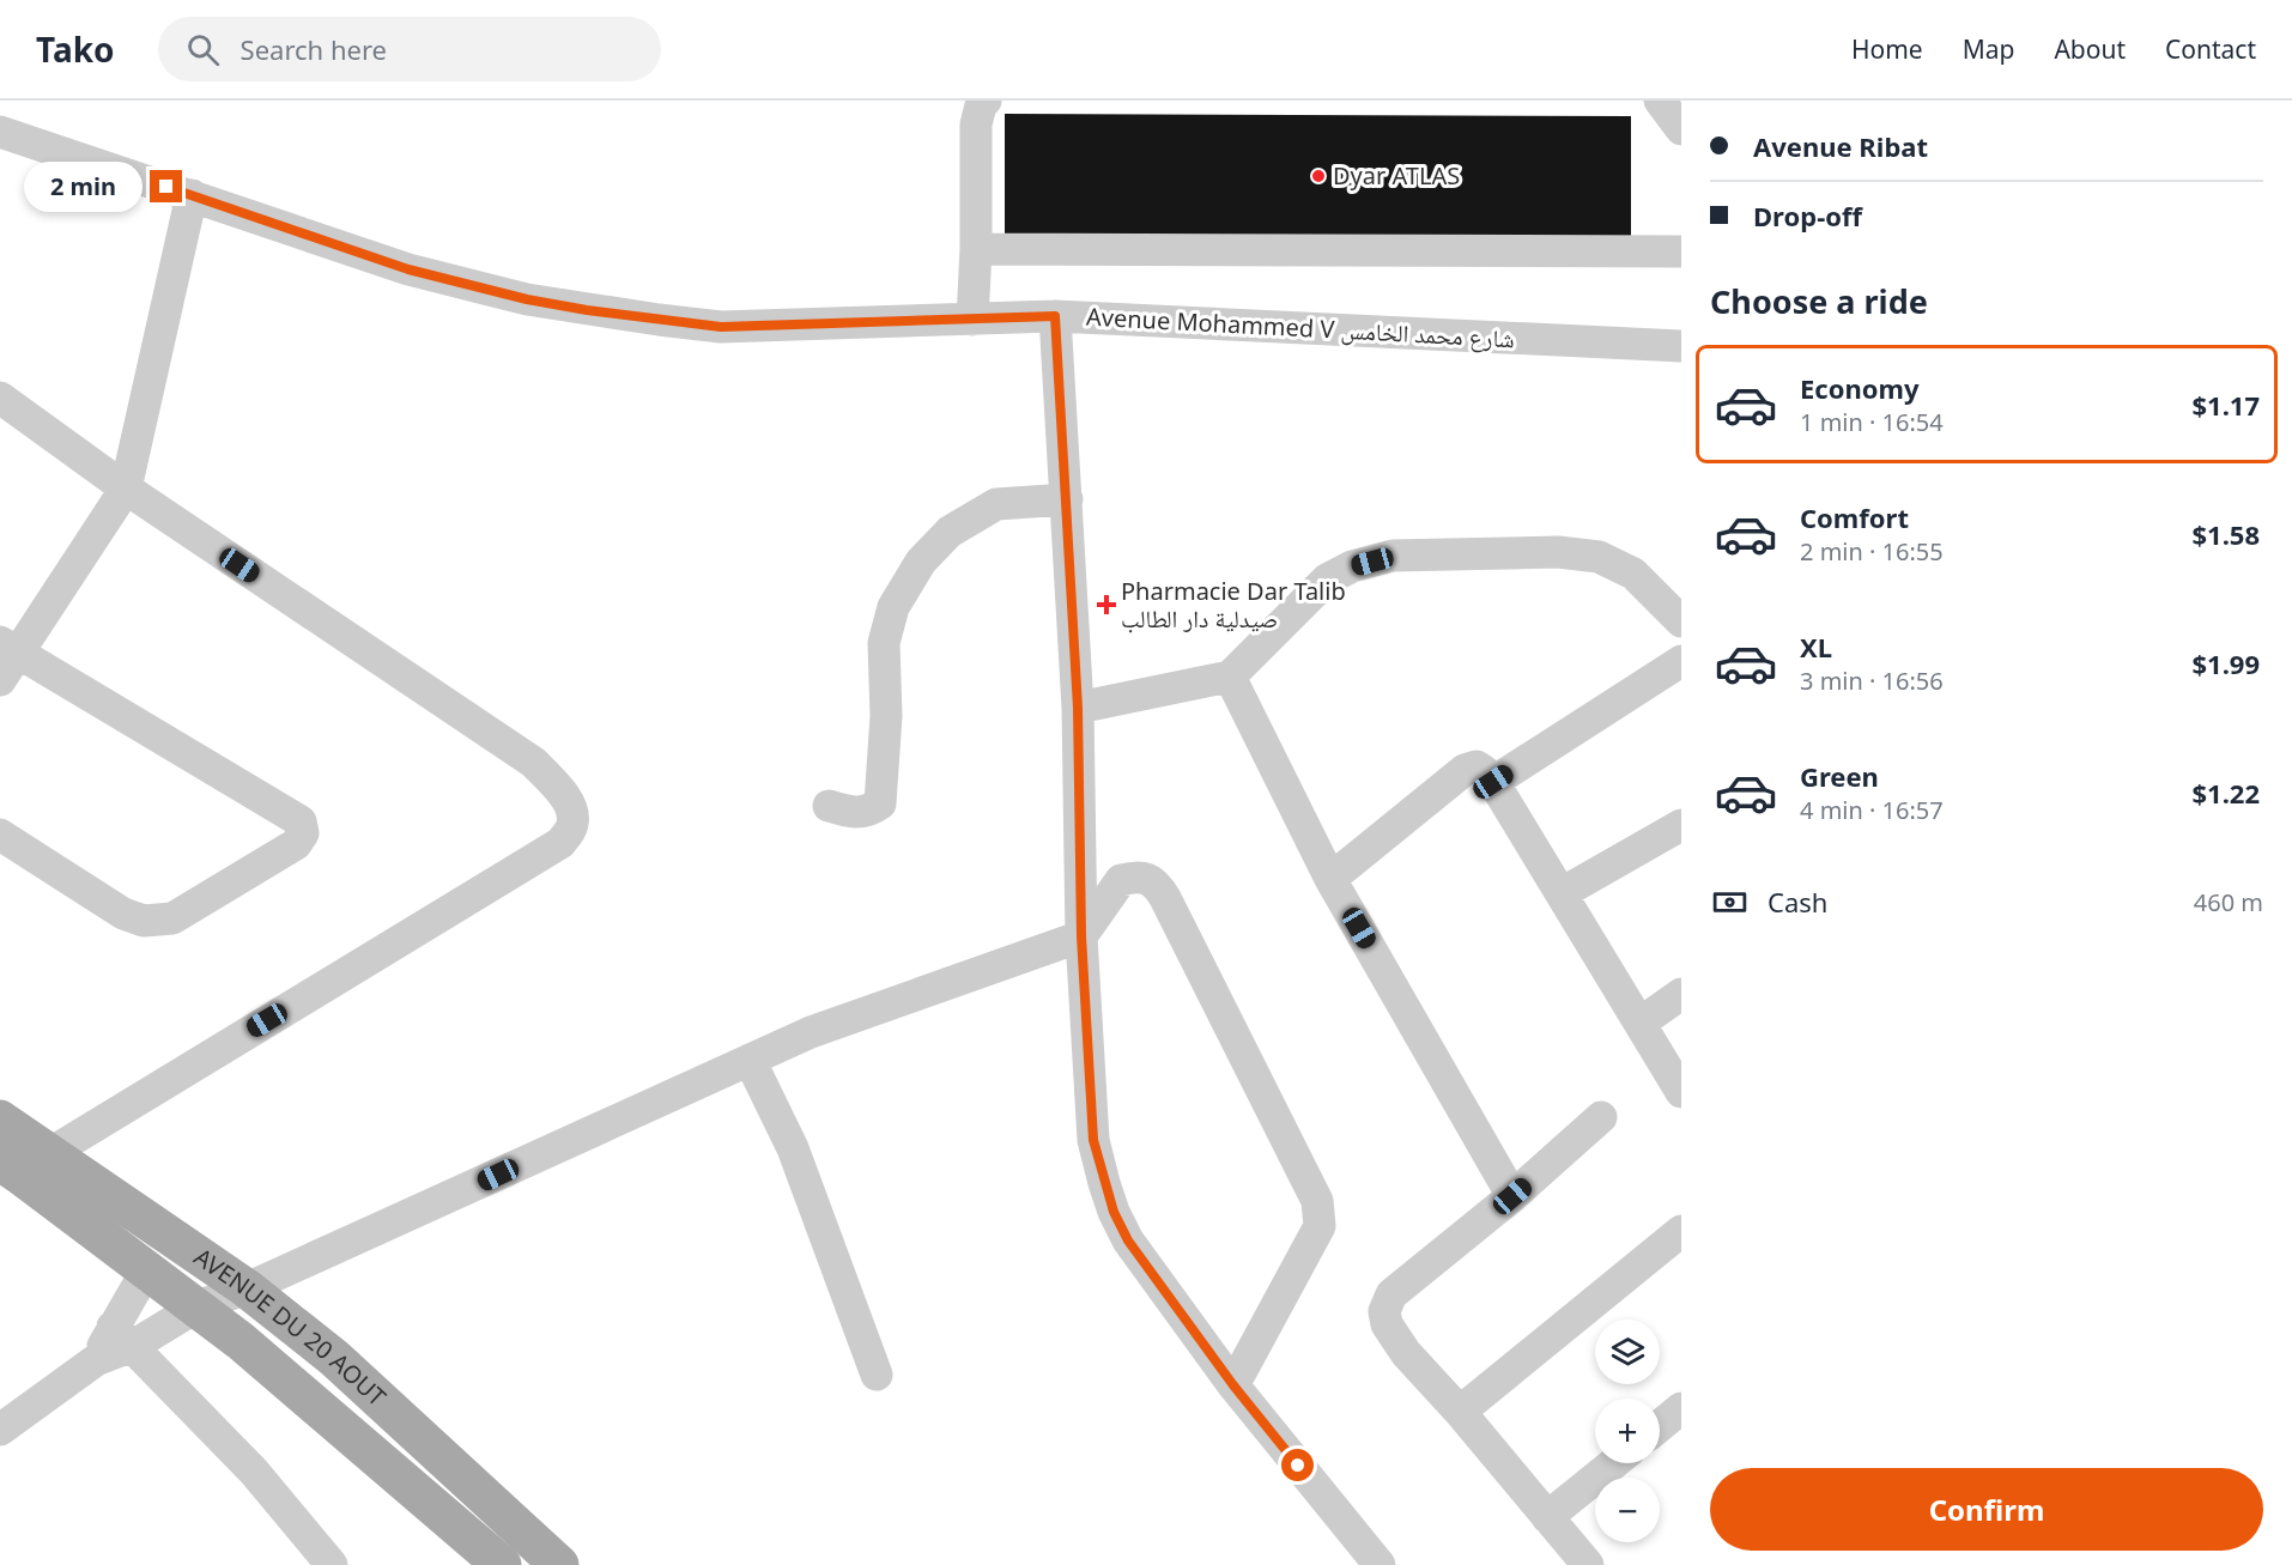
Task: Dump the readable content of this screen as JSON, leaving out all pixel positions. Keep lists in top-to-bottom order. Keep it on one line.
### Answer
{"streets":{"main road":["AVENUE DU 20 AOUT"],"street":["Avenue Mohammed V شارع محمد الخامس"]},"places":{"other":["Dyar ATLAS"],"health":["Pharmacie Dar Talib صيدلية دار الطالب"]},"page":{"header":"Tako","search":"Search here","nav":["Home","Map","About","Contact"],"banner":["Avenue Ribat","Drop-off"],"bubble":"2 min","heading":"Choose a ride","list":[{"name":"Economy","note":"1 min · 16:54","value":"$1.17"},{"name":"Comfort","note":"2 min · 16:55","value":"$1.58"},{"name":"XL","note":"3 min · 16:56","value":"$1.99"},{"name":"Green","note":"4 min · 16:57","value":"$1.22"}],"pay":["Cash","460 m"],"map_buttons":["+","−"],"buttons":"Confirm"}}
